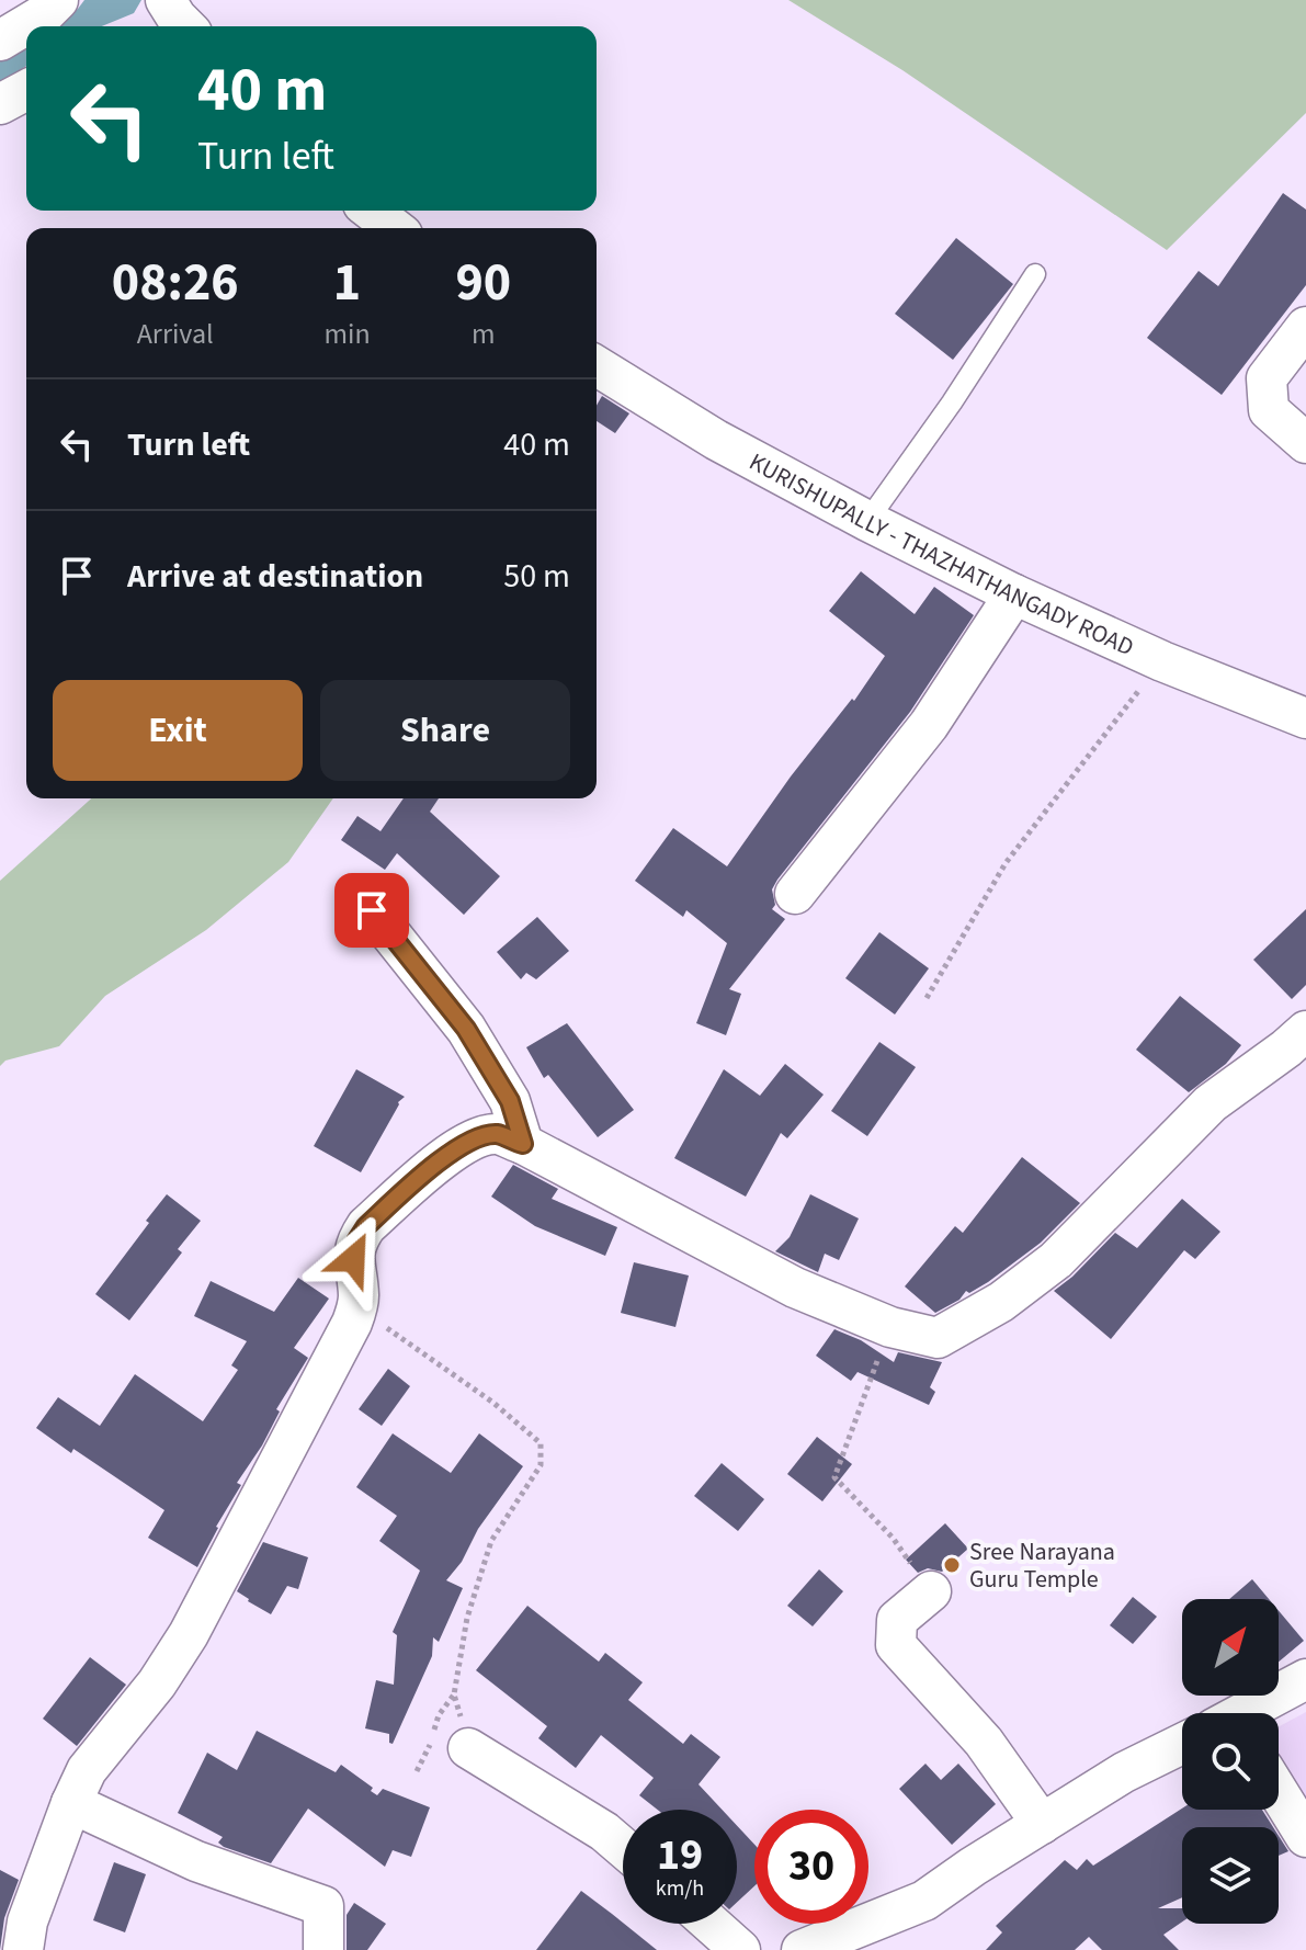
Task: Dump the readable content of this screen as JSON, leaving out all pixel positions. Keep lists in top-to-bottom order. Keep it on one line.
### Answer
{"streets":{"street":["KURISHUPALLY - THAZHATHANGADY ROAD"]},"places":["Sree Narayana Guru Temple"],"north":"top right","page":{"turn":["40 m","Turn left"],"eta":["08:26","Arrival","1","min","90","m"],"list":[{"name":"Turn left","value":"40 m"},{"name":"Arrive at destination","value":"50 m"}],"buttons":["Exit","Share"],"speed":"19 km/h","limit":"30"}}
